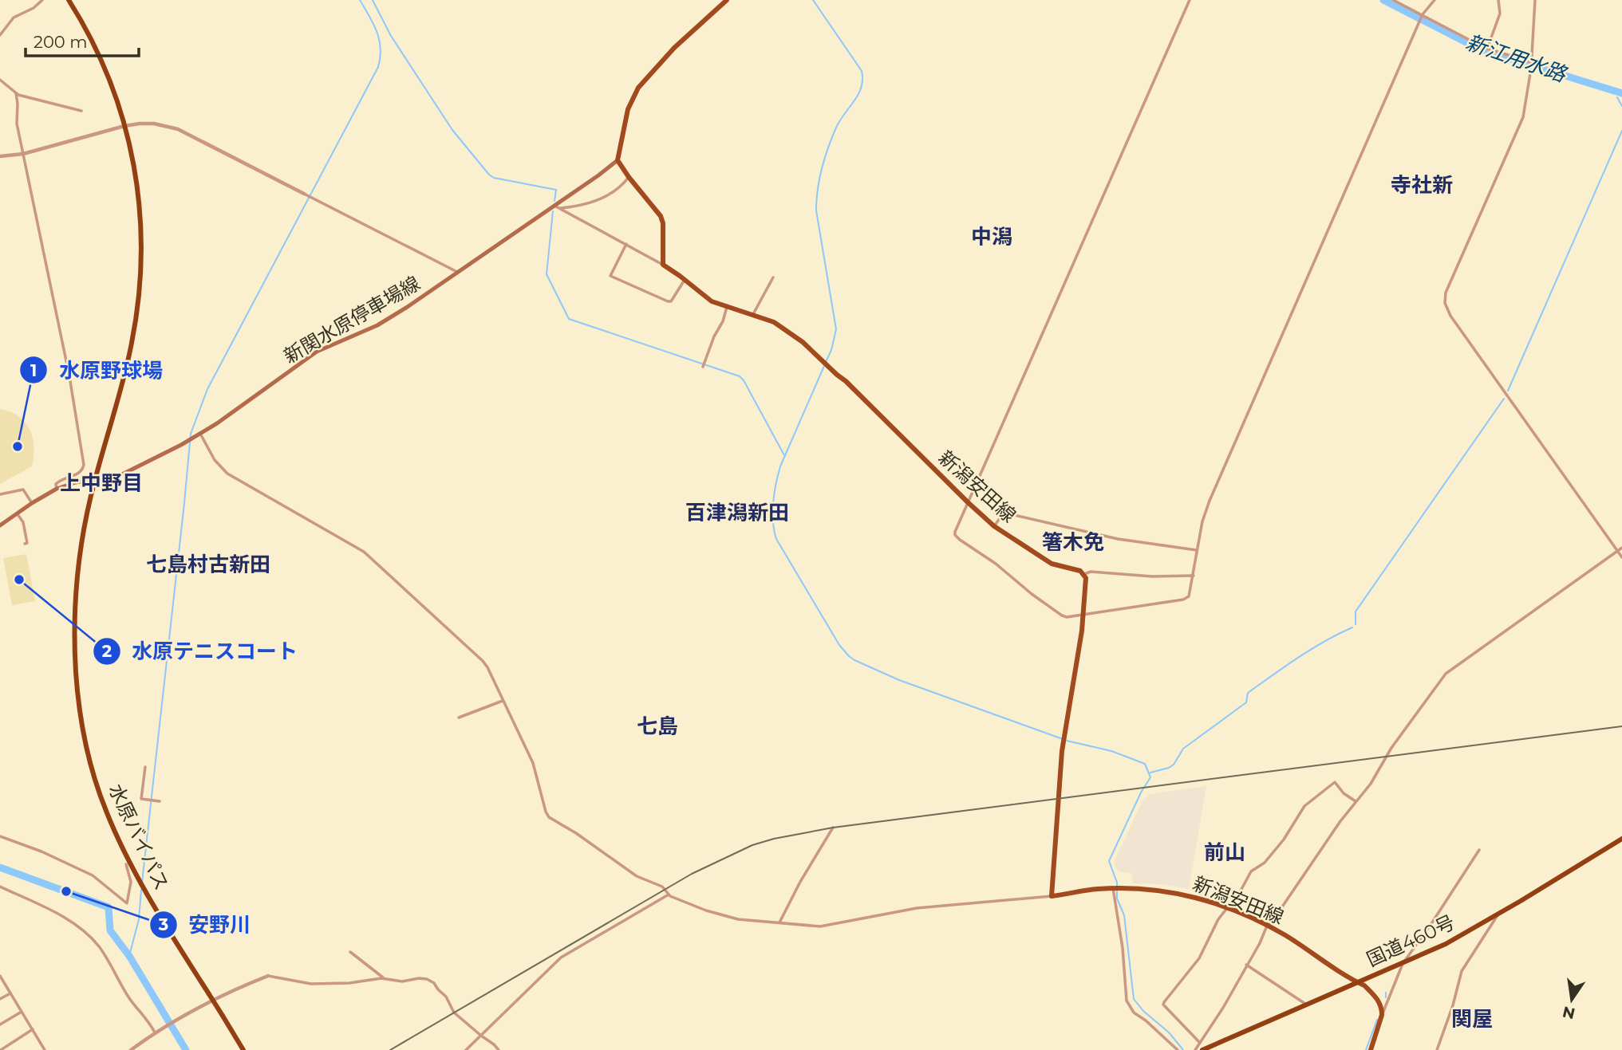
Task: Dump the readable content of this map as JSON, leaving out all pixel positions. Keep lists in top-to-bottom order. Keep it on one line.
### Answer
{"streets":{"highway":["水原バイパス","国道460号"],"main road":["新関水原停車場線","新潟安田線"]},"crossings":[["新関水原停車場線","水原バイパス"],["新潟安田線","国道460号"]],"districts":["寺社新","中潟","上中野目","百津潟新田","箸木免","七島村古新田","七島","前山","関屋"],"water":["新江用水路"],"places":["水原野球場","水原テニスコート","安野川"],"scale_bar":"200 m","north":"bottom"}
